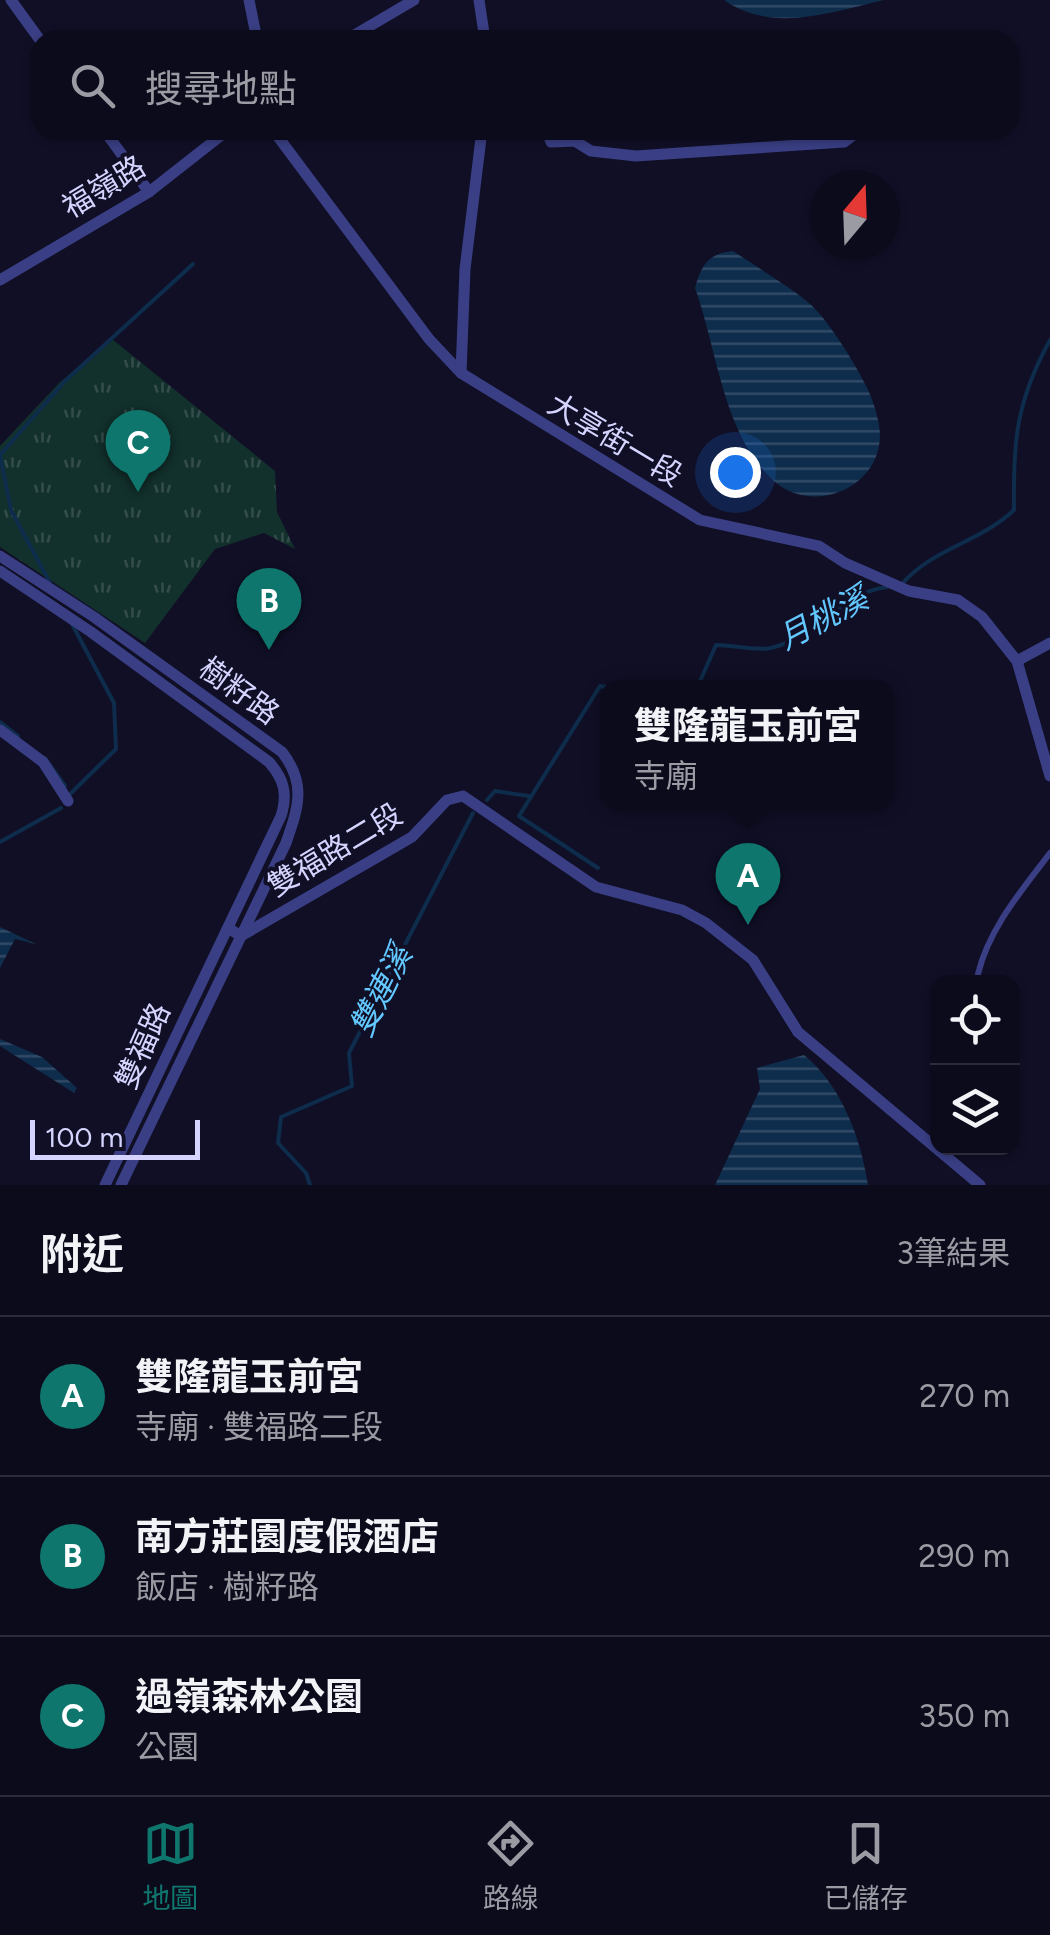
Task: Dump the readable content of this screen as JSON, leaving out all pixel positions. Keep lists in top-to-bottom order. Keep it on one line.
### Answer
{"streets":{"street":["福嶺路","大享街一段","樹籽路","雙福路二段","雙福路"]},"crossings":[["樹籽路","雙福路二段"],["樹籽路","雙福路"]],"water":["月桃溪","雙連溪"],"scale_bar":"100 m","north":"top","page":{"search":"搜尋地點","pins":["C","B","A"],"popup":["雙隆龍玉前宮","寺廟"],"scale":"100 m","heading":["附近","3筆結果"],"list":[{"mark":"A","name":"雙隆龍玉前宮","note":"寺廟 · 雙福路二段","value":"270 m"},{"mark":"B","name":"南方莊園度假酒店","note":"飯店 · 樹籽路","value":"290 m"},{"mark":"C","name":"過嶺森林公園","note":"公園","value":"350 m"}],"nav":["地圖","路線","已儲存"]}}
